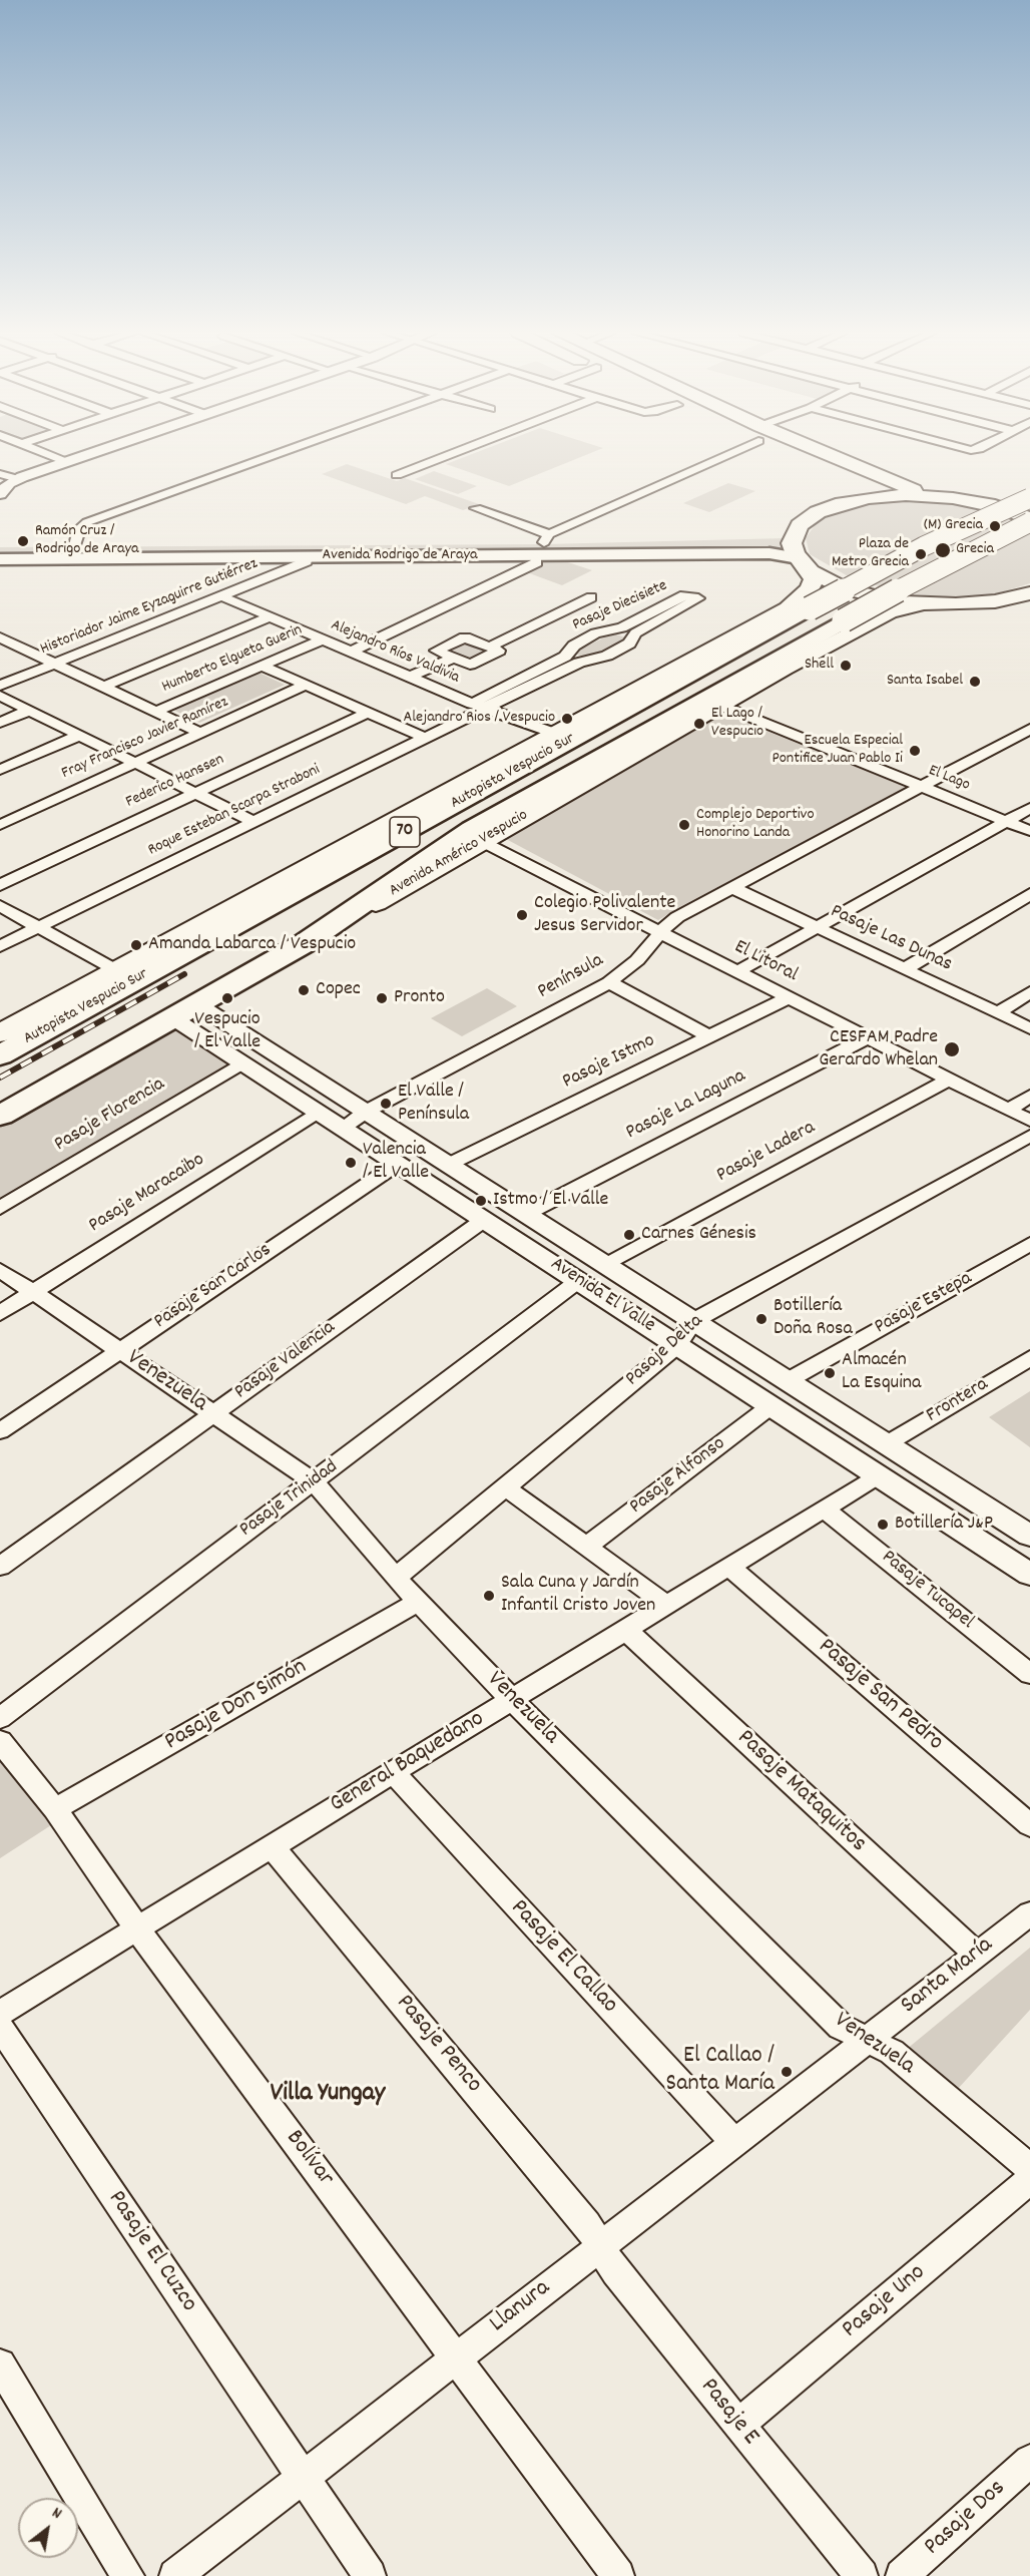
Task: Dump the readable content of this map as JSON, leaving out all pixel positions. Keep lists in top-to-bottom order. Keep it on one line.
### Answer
{"streets":{"highway":["Autopista Vespucio Sur","70","Avenida Américo Vespucio"],"main road":["Avenida Rodrigo de Araya"],"street":["Pasaje Diecisiete","Historiador Jaime Eyzaguirre Gutiérrez","Alejandro Ríos Valdivia","Humberto Elgueta Guerin","Fray Francisco Javier Ramírez","El Lago","Federico Hanssen","Roque Esteban Scarpa Straboni","Pasaje Las Dunas","El Litoral","Península","Pasaje Istmo","Pasaje La Laguna","Pasaje Florencia","Pasaje Ladera","Pasaje Maracaibo","Pasaje San Carlos","Avenida El Valle","Pasaje Estepa","Pasaje Delta","Pasaje Valencia","Venezuela","Frontera","Pasaje Alfonso","Pasaje Trinidad","Pasaje Tucapel","Pasaje San Pedro","Pasaje Don Simón","General Baquedano","Pasaje Mataquitos","Pasaje El Callao","Santa María","Pasaje Penco","Bolívar","Pasaje El Cuzco","Pasaje Uno","Llanura","Pasaje E","Pasaje Dos"]},"crossings":[["Avenida Rodrigo de Araya","Historiador Jaime Eyzaguirre Gutiérrez"],["Pasaje Diecisiete","Alejandro Ríos Valdivia"],["Pasaje Diecisiete","Roque Esteban Scarpa Straboni"],["Historiador Jaime Eyzaguirre Gutiérrez","Alejandro Ríos Valdivia"],["Alejandro Ríos Valdivia","Humberto Elgueta Guerin"],["Alejandro Ríos Valdivia","Roque Esteban Scarpa Straboni"],["Autopista Vespucio Sur","Avenida Américo Vespucio"],["El Lago","Avenida Américo Vespucio"],["El Lago","Península"],["Avenida Américo Vespucio","El Litoral"],["Avenida Américo Vespucio","Avenida El Valle"],["Pasaje Las Dunas","Península"],["El Litoral","Península"],["El Litoral","Pasaje Istmo"],["El Litoral","Pasaje La Laguna"],["El Litoral","Pasaje Ladera"],["Península","Avenida El Valle"],["Pasaje Istmo","Avenida El Valle"],["Pasaje La Laguna","Avenida El Valle"],["Pasaje Florencia","Avenida El Valle"],["Pasaje Ladera","Avenida El Valle"],["Pasaje Maracaibo","Avenida El Valle"],["Pasaje Maracaibo","Venezuela"],["Pasaje San Carlos","Avenida El Valle"],["Pasaje San Carlos","Venezuela"],["Avenida El Valle","Pasaje Estepa"],["Avenida El Valle","Pasaje Delta"],["Avenida El Valle","Pasaje Valencia"],["Avenida El Valle","Frontera"],["Avenida El Valle","Pasaje Alfonso"],["Avenida El Valle","Pasaje Trinidad"],["Avenida El Valle","General Baquedano"],["Pasaje Delta","Venezuela"],["Pasaje Valencia","Venezuela"],["Venezuela","Pasaje Trinidad"],["Venezuela","Pasaje Don Simón"],["Venezuela","General Baquedano"],["Venezuela","Santa María"],["Venezuela","Llanura"],["Pasaje Tucapel","General Baquedano"],["Pasaje San Pedro","General Baquedano"],["Pasaje Don Simón","Bolívar"],["General Baquedano","Pasaje Mataquitos"],["General Baquedano","Pasaje El Callao"],["General Baquedano","Pasaje Penco"],["General Baquedano","Bolívar"],["Pasaje Mataquitos","Santa María"],["Pasaje El Callao","Llanura"],["Santa María","Llanura"],["Pasaje Penco","Llanura"],["Pasaje Penco","Pasaje E"],["Bolívar","Llanura"],["Pasaje El Cuzco","Llanura"],["Pasaje Uno","Pasaje E"],["Llanura","Pasaje E"]],"districts":["Villa Yungay"],"places":["(M) Grecia","Ramón Cruz / Rodrigo de Araya","Grecia","Plaza de Metro Grecia","Shell","Santa Isabel","Alejandro Rios / Vespucio","El Lago / Vespucio","Escuela Especial Pontifice Juan Pablo Ii","Complejo Deportivo Honorino Landa","Colegio Polivalente Jesus Servidor","Amanda Labarca / Vespucio","Copec","Vespucio / El Valle","Pronto","CESFAM Padre Gerardo Whelan","El Valle / Península","Valencia / El Valle","Istmo / El Valle","Carnes Génesis","Botillería Doña Rosa","Almacén La Esquina","Botillería J&P","Sala Cuna y Jardín Infantil Cristo Joven","El Callao / Santa María"],"north":"top right"}
